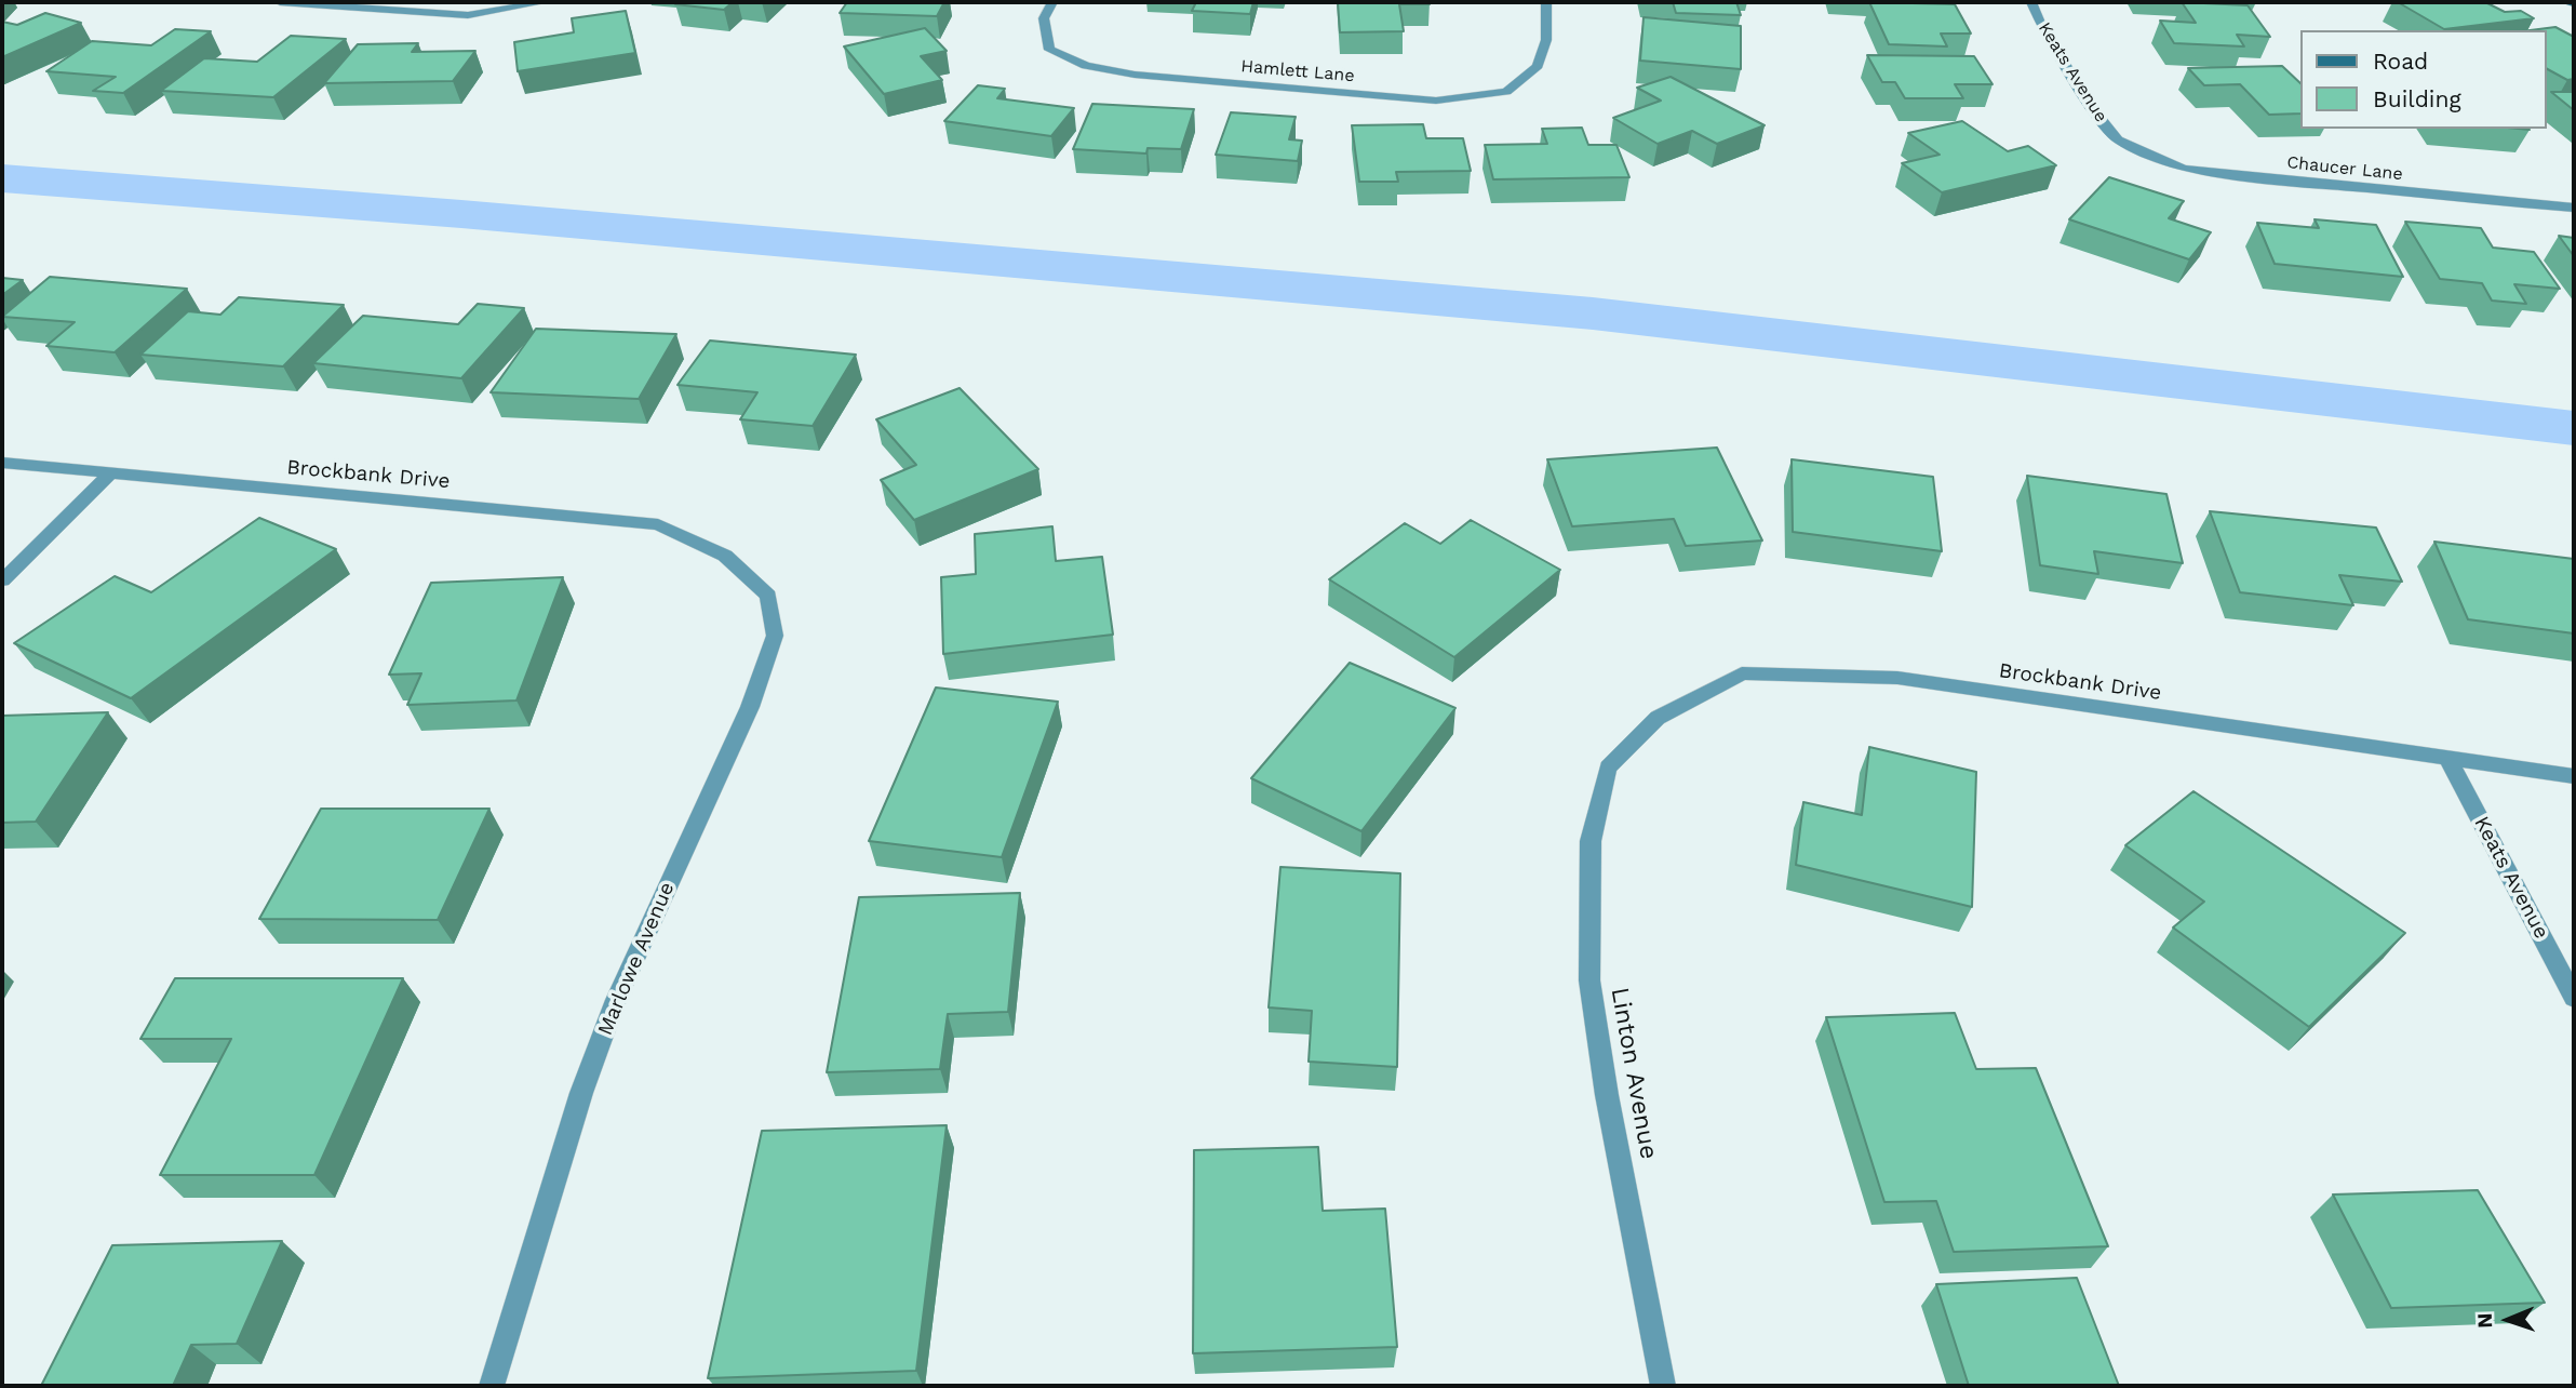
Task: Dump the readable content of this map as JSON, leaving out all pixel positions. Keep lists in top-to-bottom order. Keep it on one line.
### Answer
{"streets":{"street":["Hamlett Lane","Keats Avenue","Chaucer Lane","Brockbank Drive","Marlowe Avenue","Linton Avenue"]},"crossings":[["Keats Avenue","Chaucer Lane"],["Keats Avenue","Brockbank Drive"],["Brockbank Drive","Marlowe Avenue"],["Brockbank Drive","Linton Avenue"]],"legend":["Road","Building"],"north":"left"}
